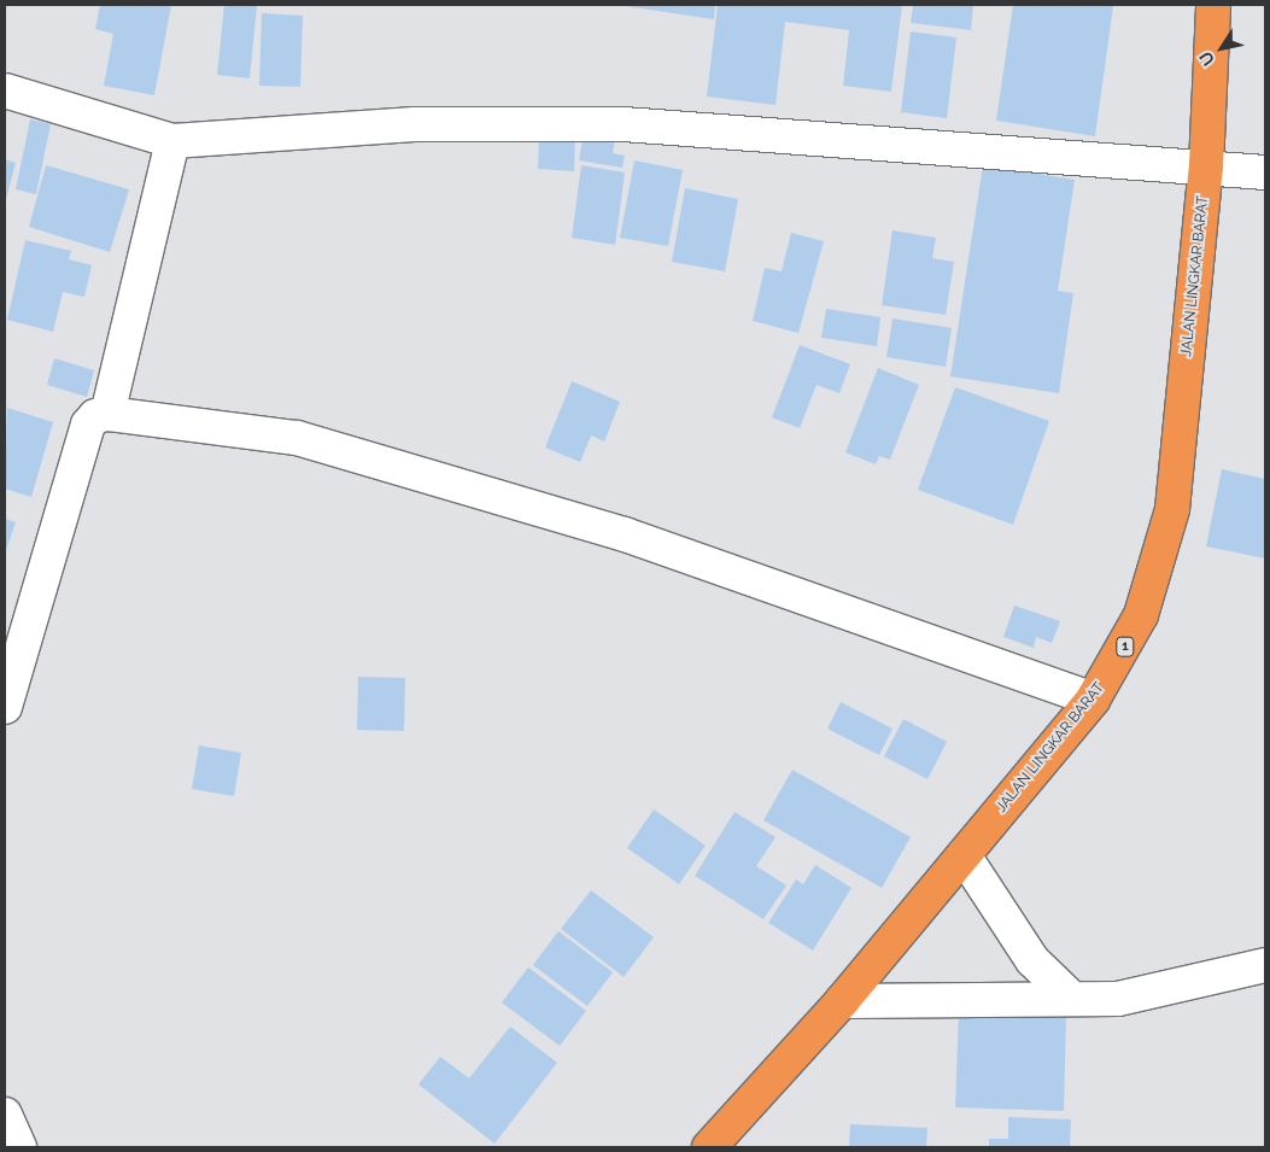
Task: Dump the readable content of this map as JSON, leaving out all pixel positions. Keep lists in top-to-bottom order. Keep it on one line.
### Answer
{"streets":{"highway":["JALAN LINGKAR BARAT","1"]},"north":"bottom left"}
